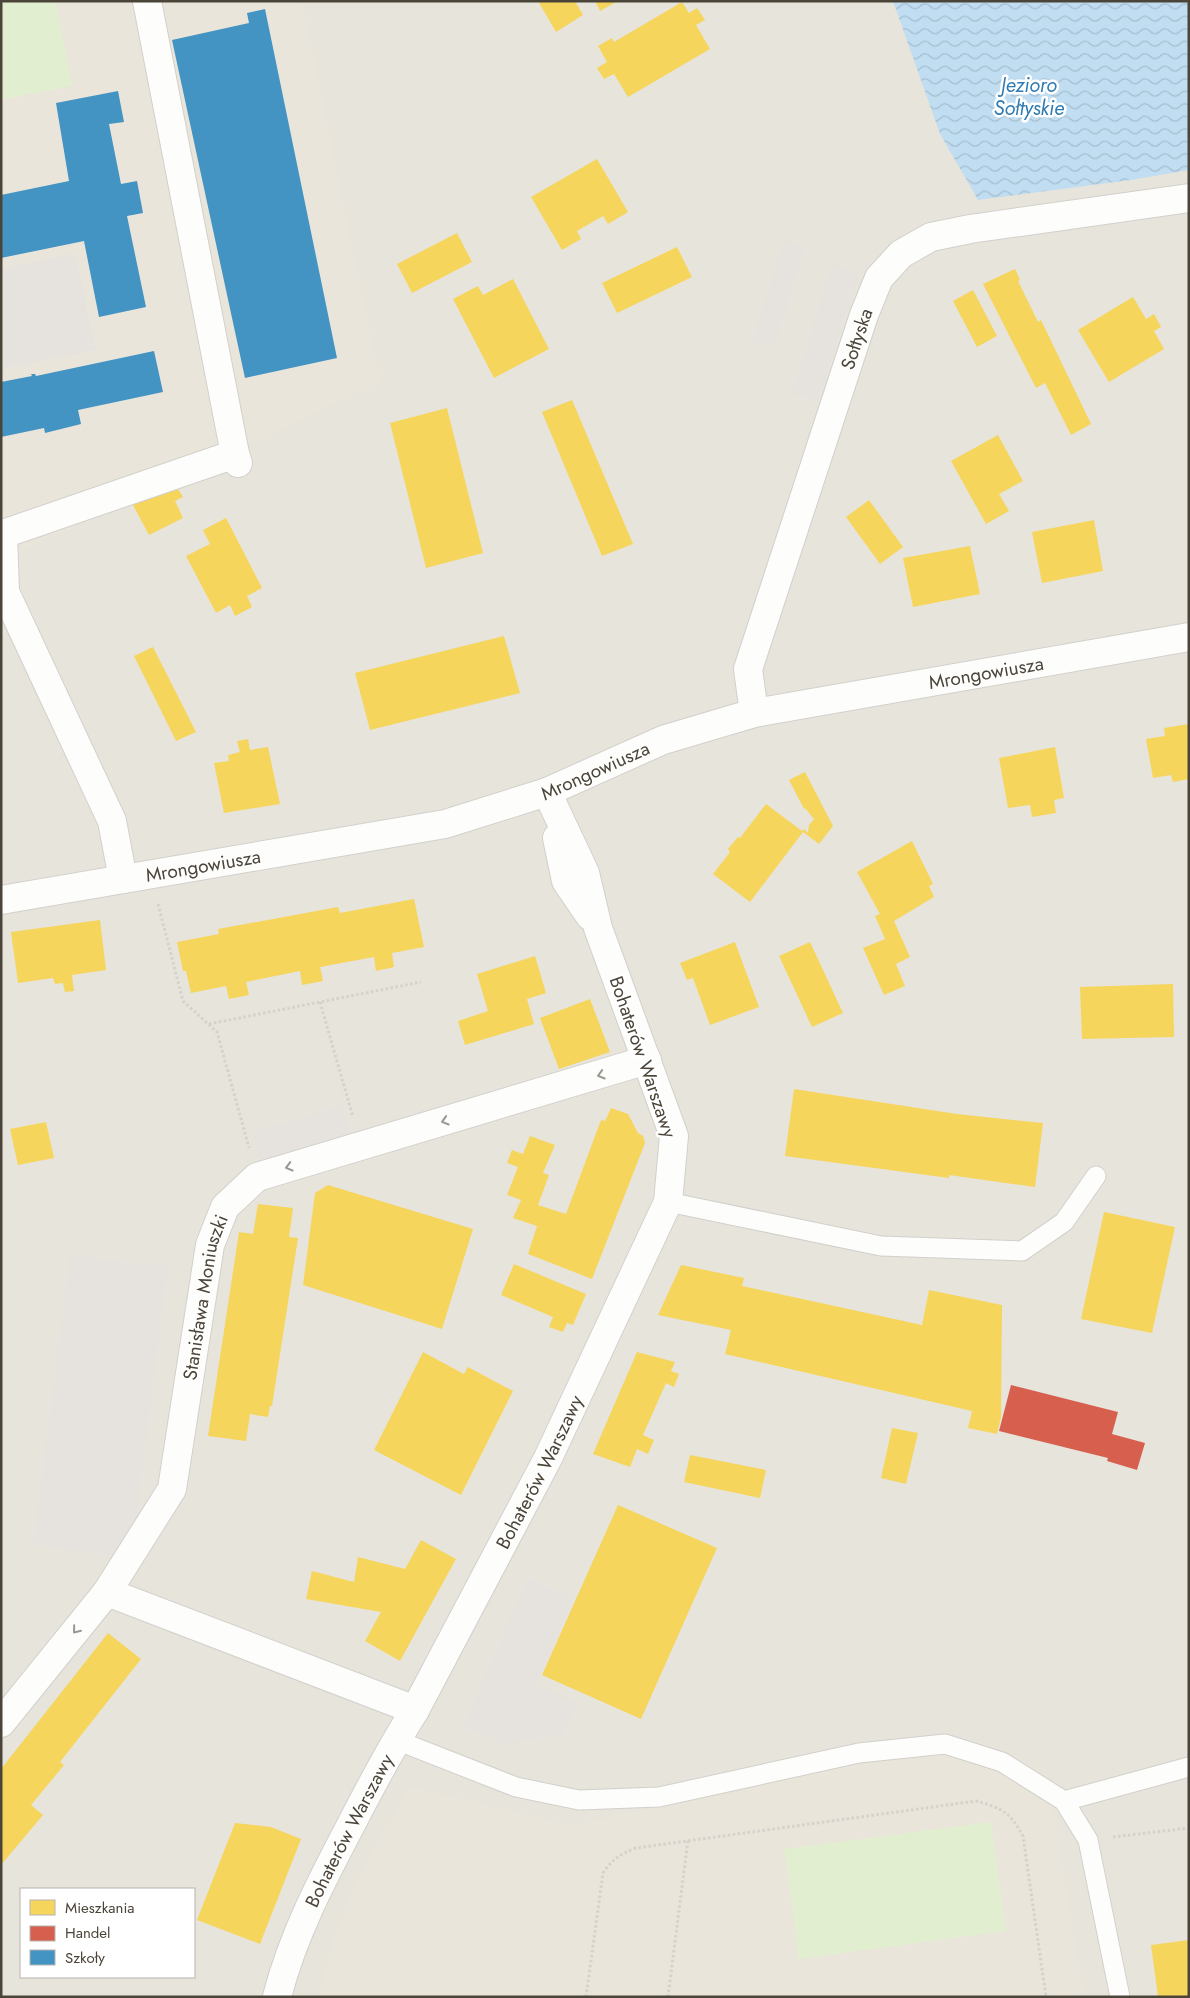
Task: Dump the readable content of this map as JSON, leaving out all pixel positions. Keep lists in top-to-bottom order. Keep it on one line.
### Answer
{"streets":{"street":["Sołtyska","Mrongowiusza","Bohaterów Warszawy","Stanisława Moniuszki"]},"crossings":[["Sołtyska","Mrongowiusza"],["Mrongowiusza","Bohaterów Warszawy"],["Bohaterów Warszawy","Stanisława Moniuszki"]],"one_way":["Stanisława Moniuszki"],"water":["Jezioro Sołtyskie"],"legend":["Mieszkania","Handel","Szkoły"]}
